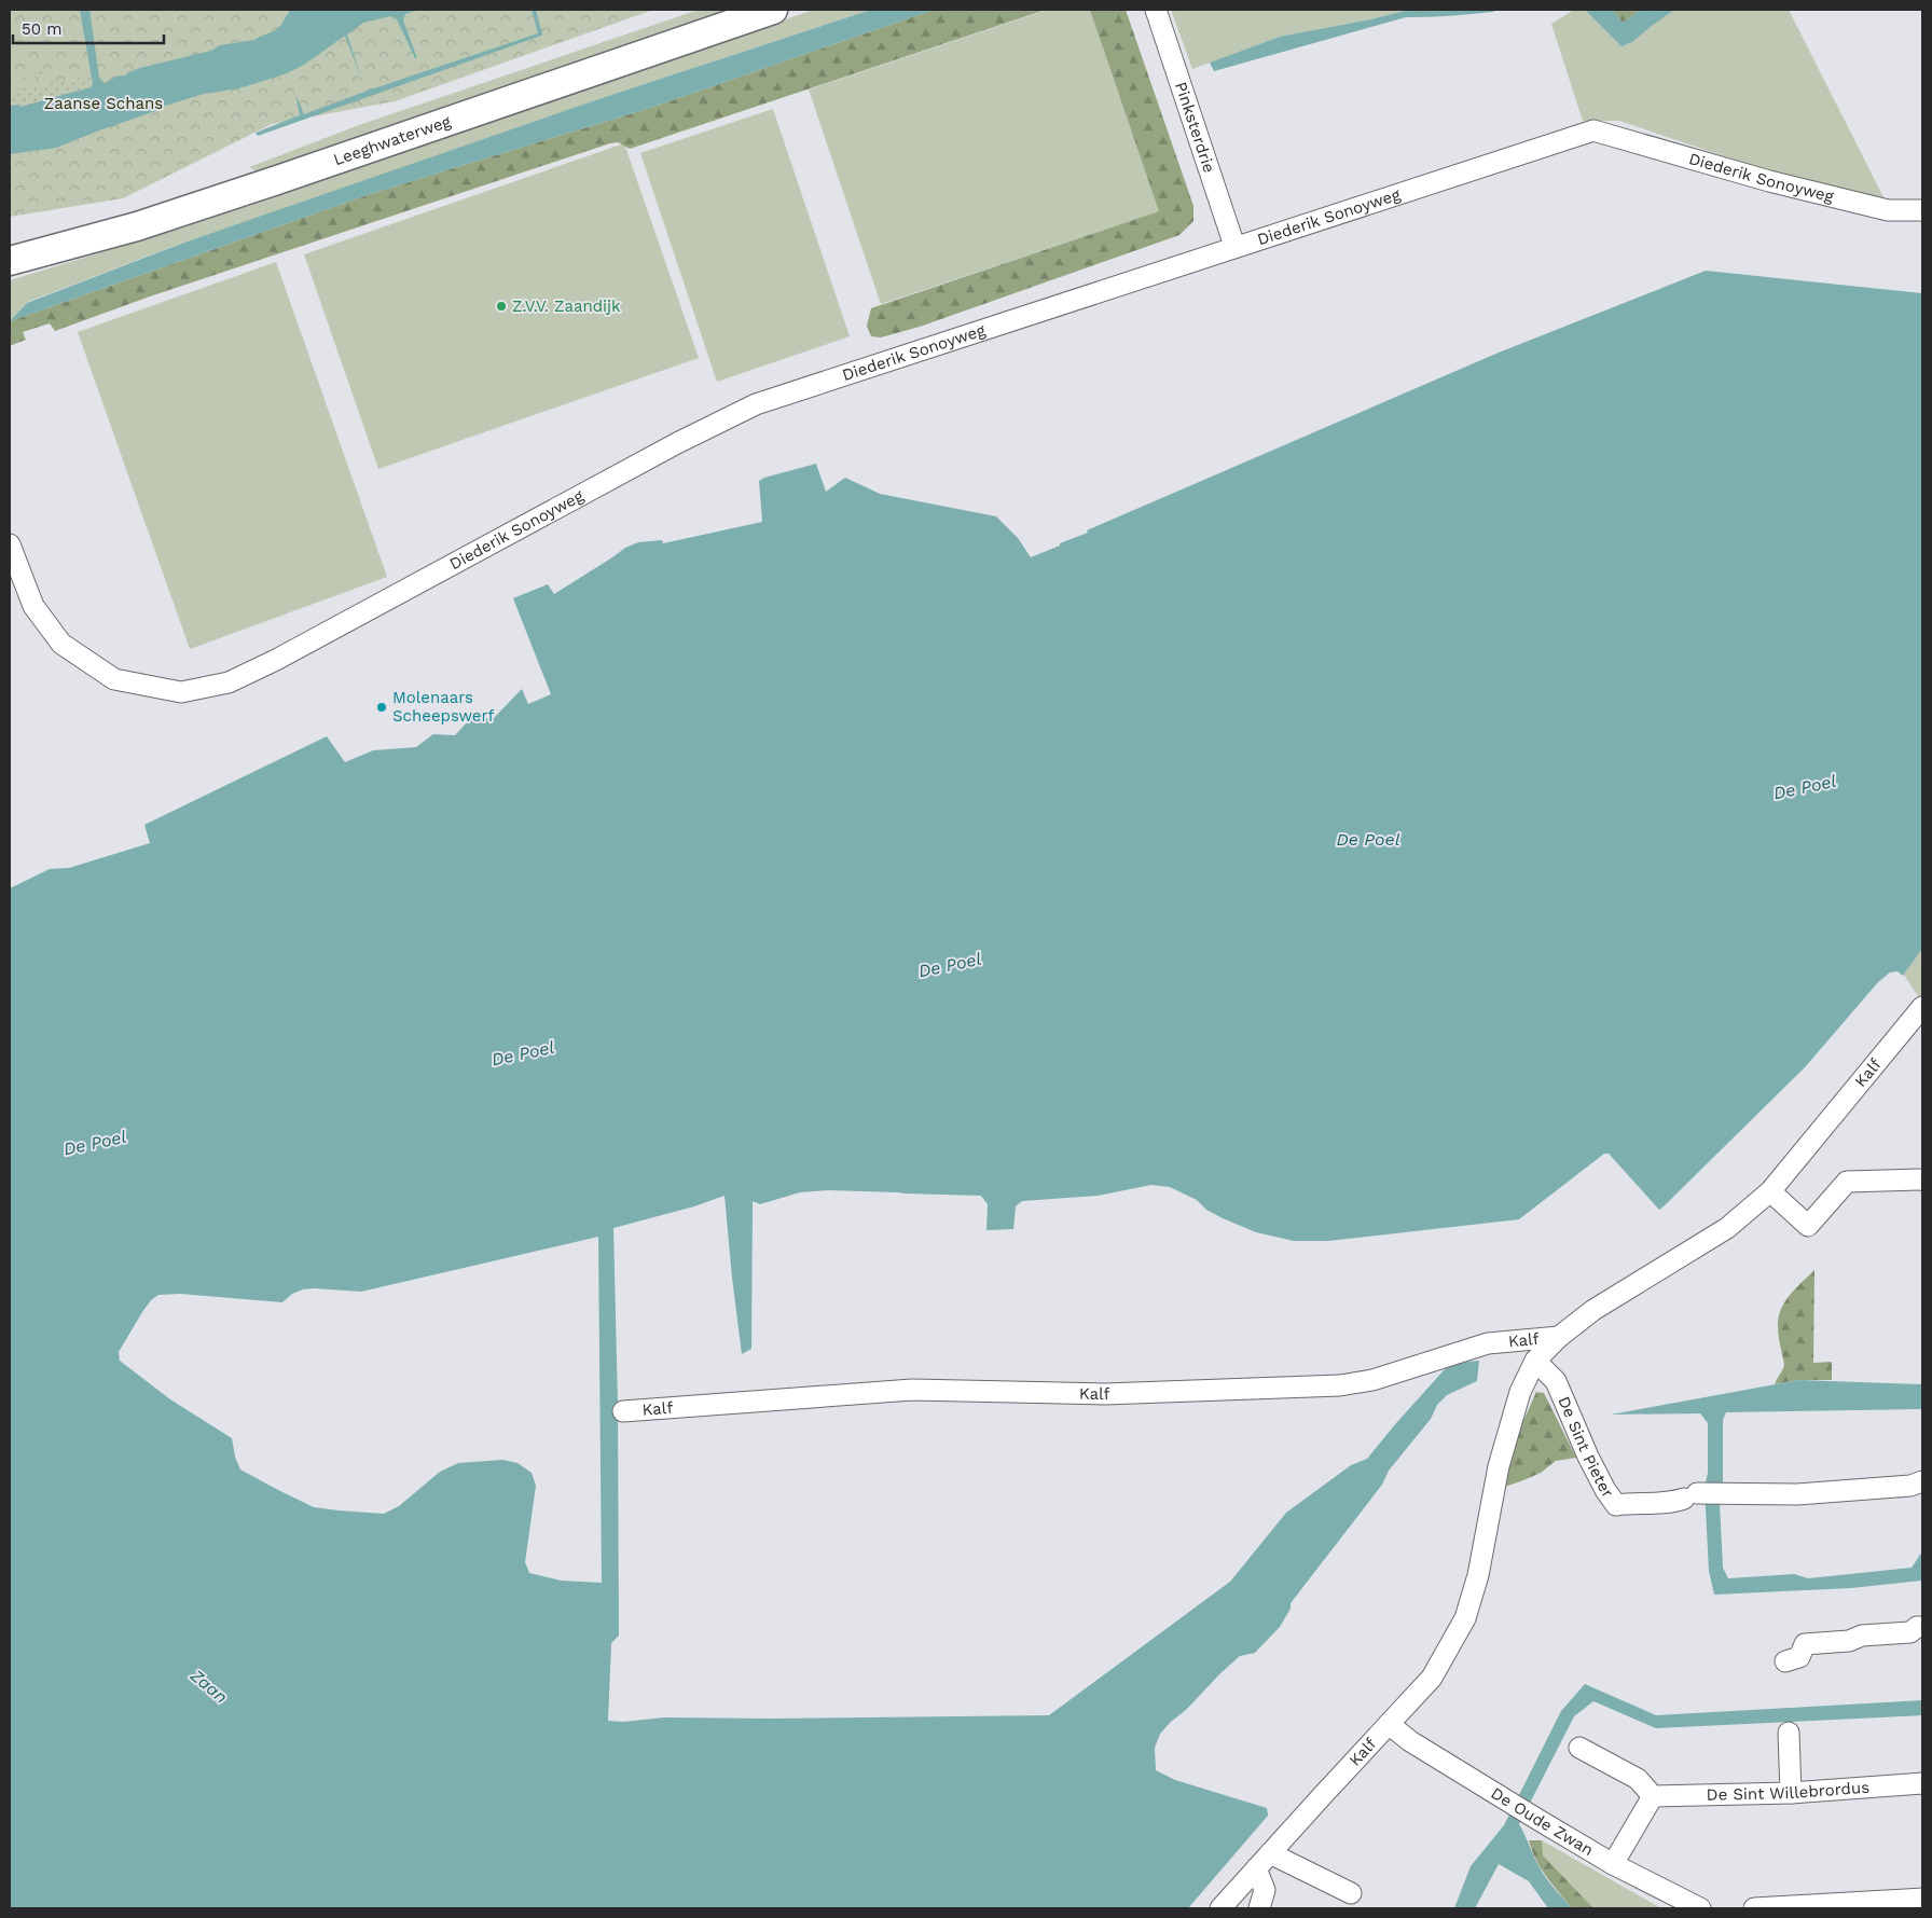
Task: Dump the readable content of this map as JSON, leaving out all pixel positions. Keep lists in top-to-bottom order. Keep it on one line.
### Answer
{"streets":{"main road":["Leeghwaterweg"],"street":["Pinksterdrie","Diederik Sonoyweg","Kalf","De Sint Pieter","De Sint Willebrordus","De Oude Zwan"]},"crossings":[["Pinksterdrie","Diederik Sonoyweg"],["Kalf","De Sint Pieter"],["Kalf","De Oude Zwan"]],"water":["De Poel","Zaan"],"parks":["Zaanse Schans"],"places":["Z.V.V. Zaandijk","Molenaars Scheepswerf"],"scale_bar":"50 m"}
